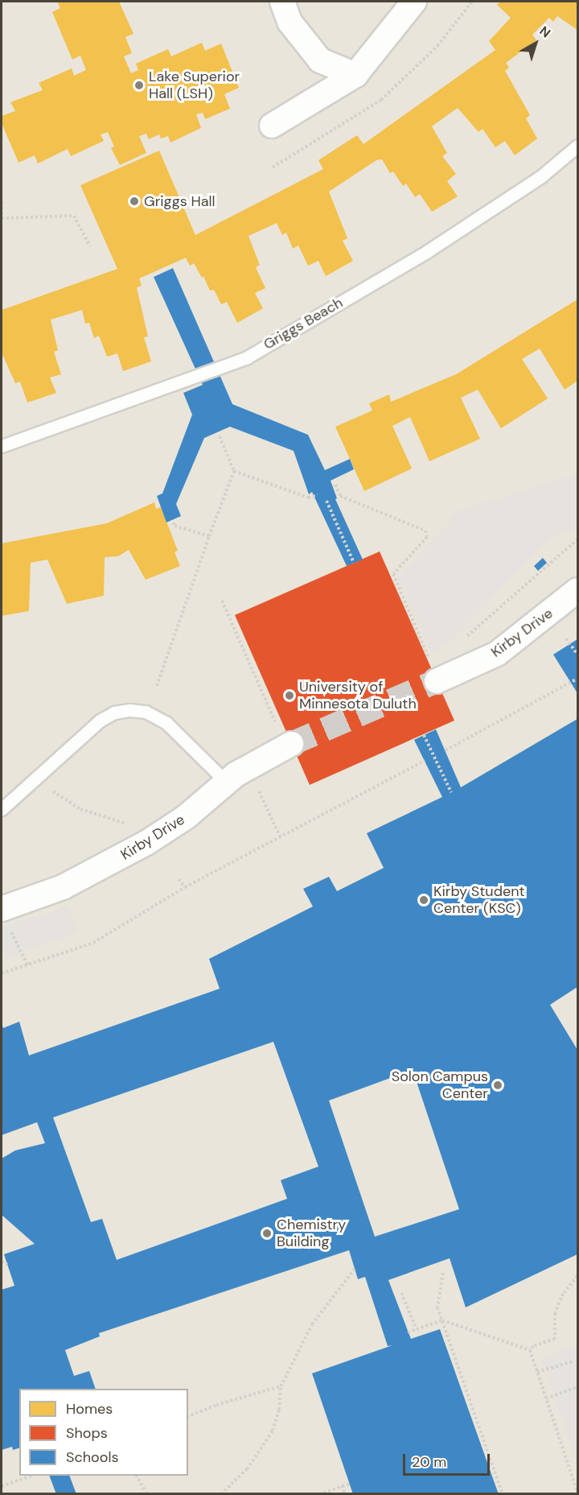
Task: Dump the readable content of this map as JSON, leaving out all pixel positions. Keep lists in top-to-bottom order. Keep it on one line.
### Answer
{"streets":{"street":["Kirby Drive"],"lane":["Griggs Beach"]},"places":["Lake Superior Hall (LSH)","Griggs Hall","University of Minnesota Duluth","Kirby Student Center (KSC)","Solon Campus Center","Chemistry Building"],"legend":["Homes","Shops","Schools"],"scale_bar":"20 m","north":"top right"}
